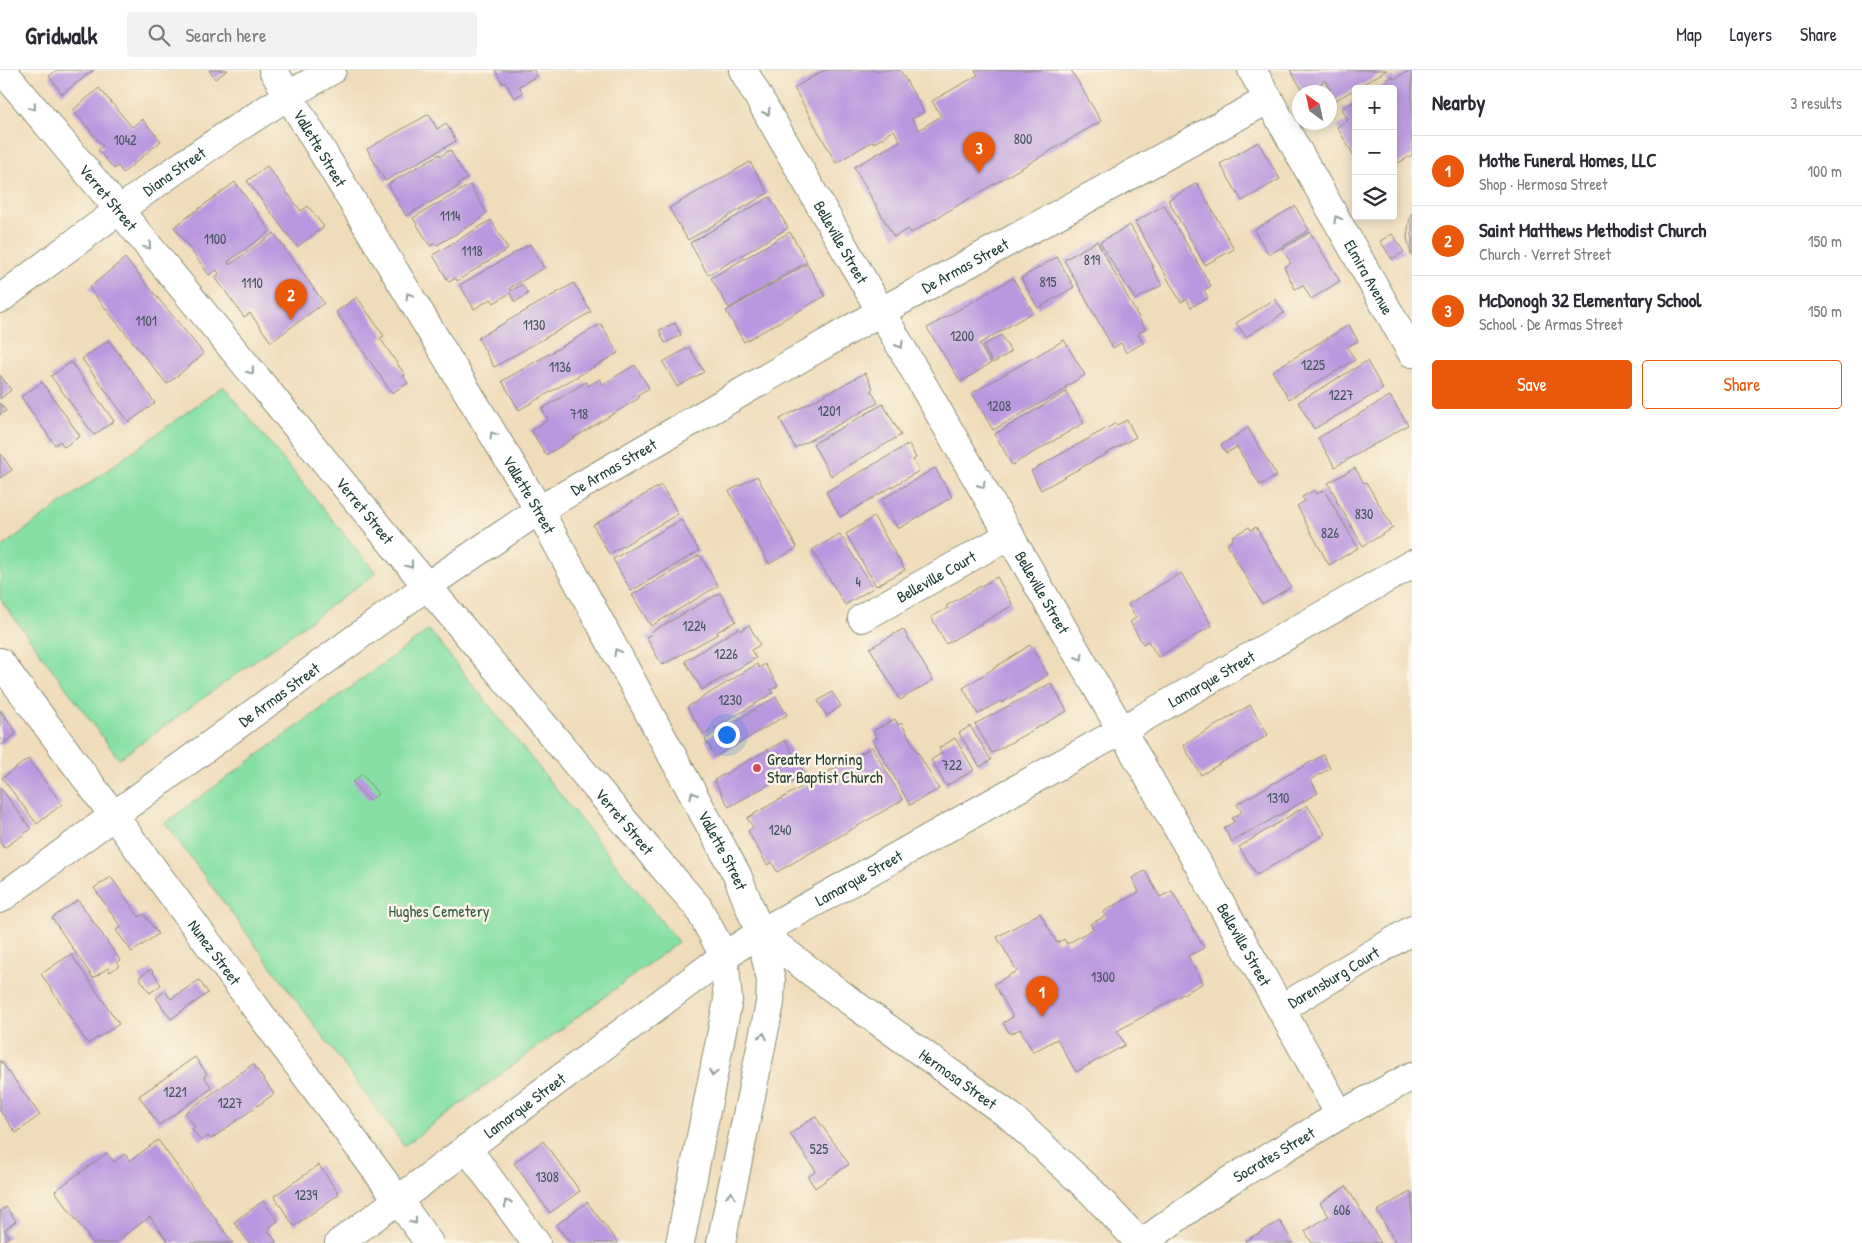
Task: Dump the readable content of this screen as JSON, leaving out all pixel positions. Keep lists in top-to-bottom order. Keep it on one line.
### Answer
{"streets":{"street":["Vallette Street","Diana Street","Verret Street","Belleville Street","De Armas Street","Elmira Avenue","Belleville Court","Lamarque Street","Nunez Street","Darensburg Court","Hermosa Street","Socrates Street"]},"crossings":[["Vallette Street","Diana Street"],["Vallette Street","De Armas Street"],["Vallette Street","Lamarque Street"],["Vallette Street","Hermosa Street"],["Diana Street","Verret Street"],["Verret Street","De Armas Street"],["Verret Street","Lamarque Street"],["Belleville Street","De Armas Street"],["Belleville Street","Belleville Court"],["Belleville Street","Lamarque Street"],["Belleville Street","Darensburg Court"],["Belleville Street","Socrates Street"],["De Armas Street","Elmira Avenue"],["De Armas Street","Nunez Street"],["Lamarque Street","Nunez Street"],["Lamarque Street","Hermosa Street"],["Hermosa Street","Socrates Street"]],"one_way":["Vallette Street","Verret Street","Belleville Street","Elmira Avenue"],"parks":["Hughes Cemetery"],"places":["Greater Morning Star Baptist Church"],"house_numbers":["800","1042","1114","1100","1118","819","815","1110","1101","1130","1200","1225","1136","1227","1208","1201","718","830","826","4","1224","1226","1230","722","1310","1240","1300","1221","1227","525","1308","1239","606"],"north":"top left","page":{"header":"Gridwalk","search":"Search here","nav":["Map","Layers","Share"],"heading":["Nearby","3 results"],"map_buttons":["+","−"],"pins":["3","2","1"],"list":[{"mark":"1","name":"Mothe Funeral Homes, LLC","note":"Shop · Hermosa Street","value":"100 m"},{"mark":"2","name":"Saint Matthews Methodist Church","note":"Church · Verret Street","value":"150 m"},{"mark":"3","name":"McDonogh 32 Elementary School","note":"School · De Armas Street","value":"150 m"}],"buttons":["Save","Share"]}}
